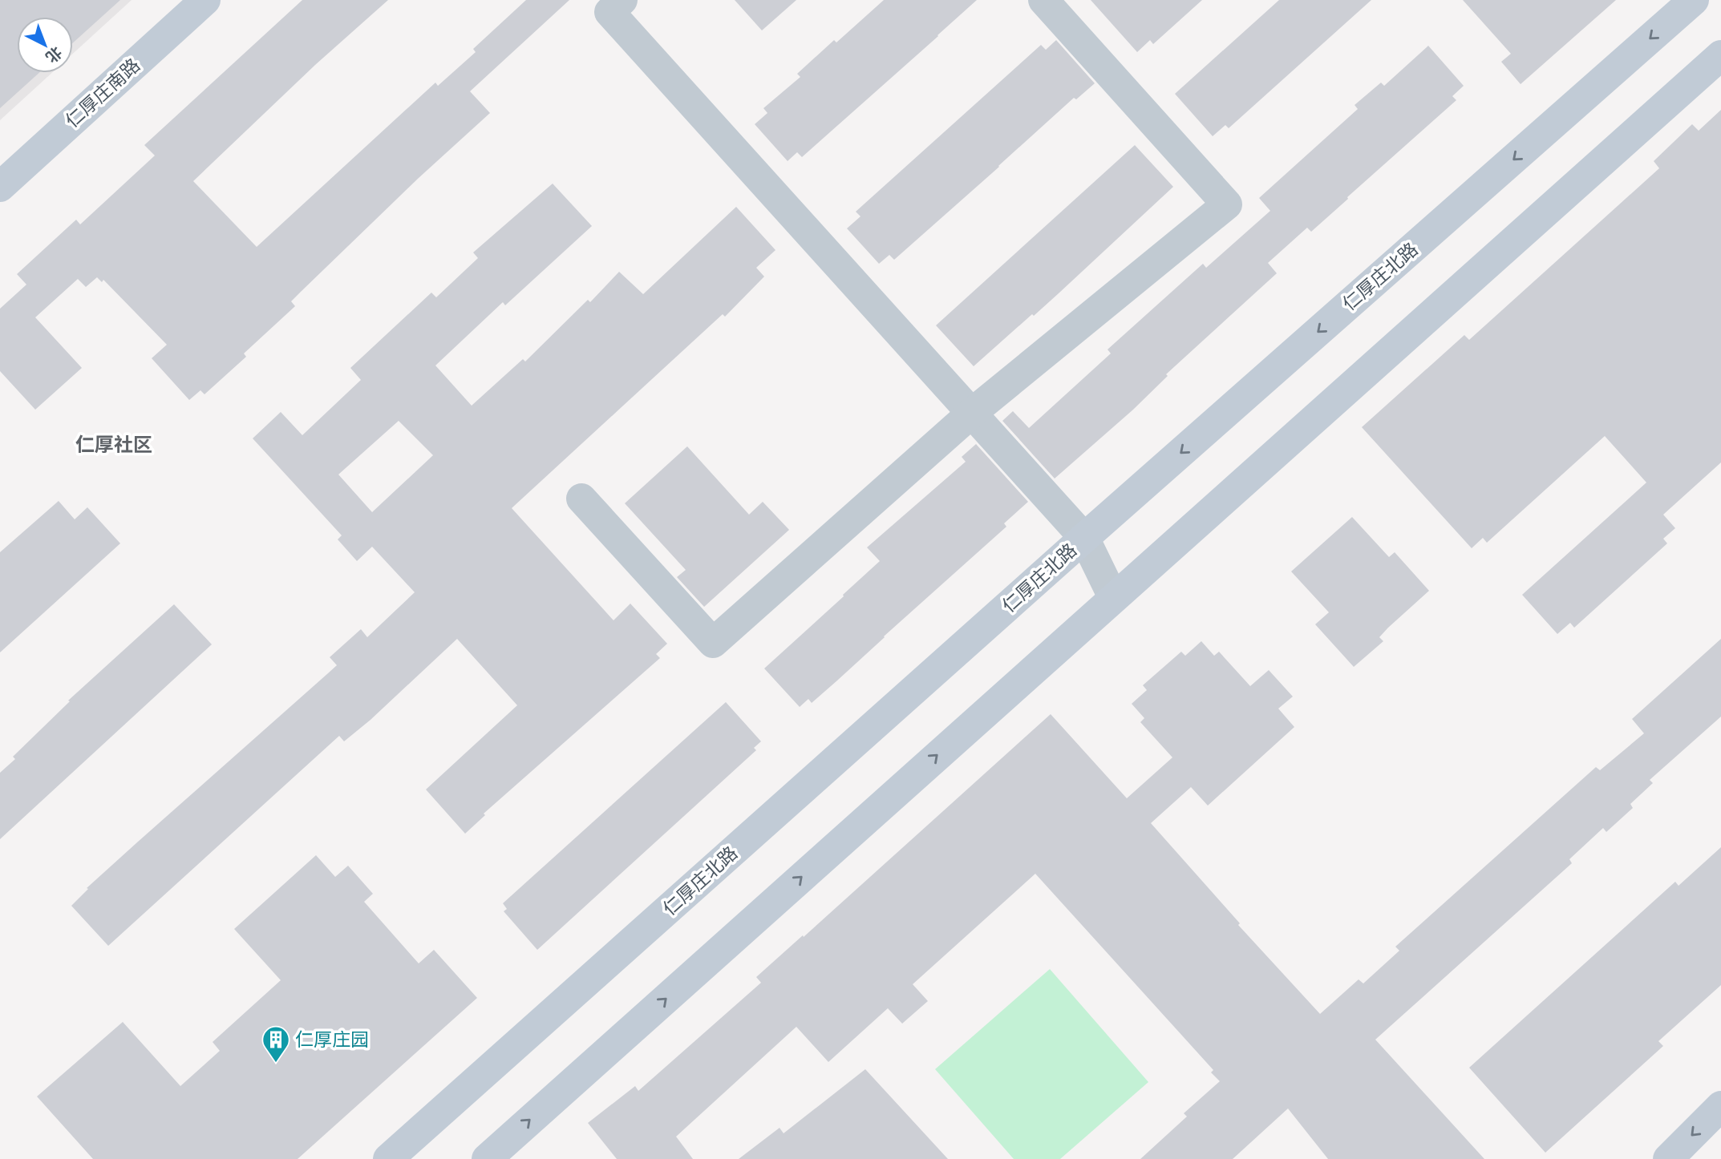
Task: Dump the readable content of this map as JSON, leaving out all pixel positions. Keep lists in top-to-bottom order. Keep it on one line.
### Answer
{"streets":{"street":["仁厚庄南路","仁厚庄北路"]},"districts":["仁厚社区"],"places":{"building":["仁厚庄园"]},"north":"bottom right"}
